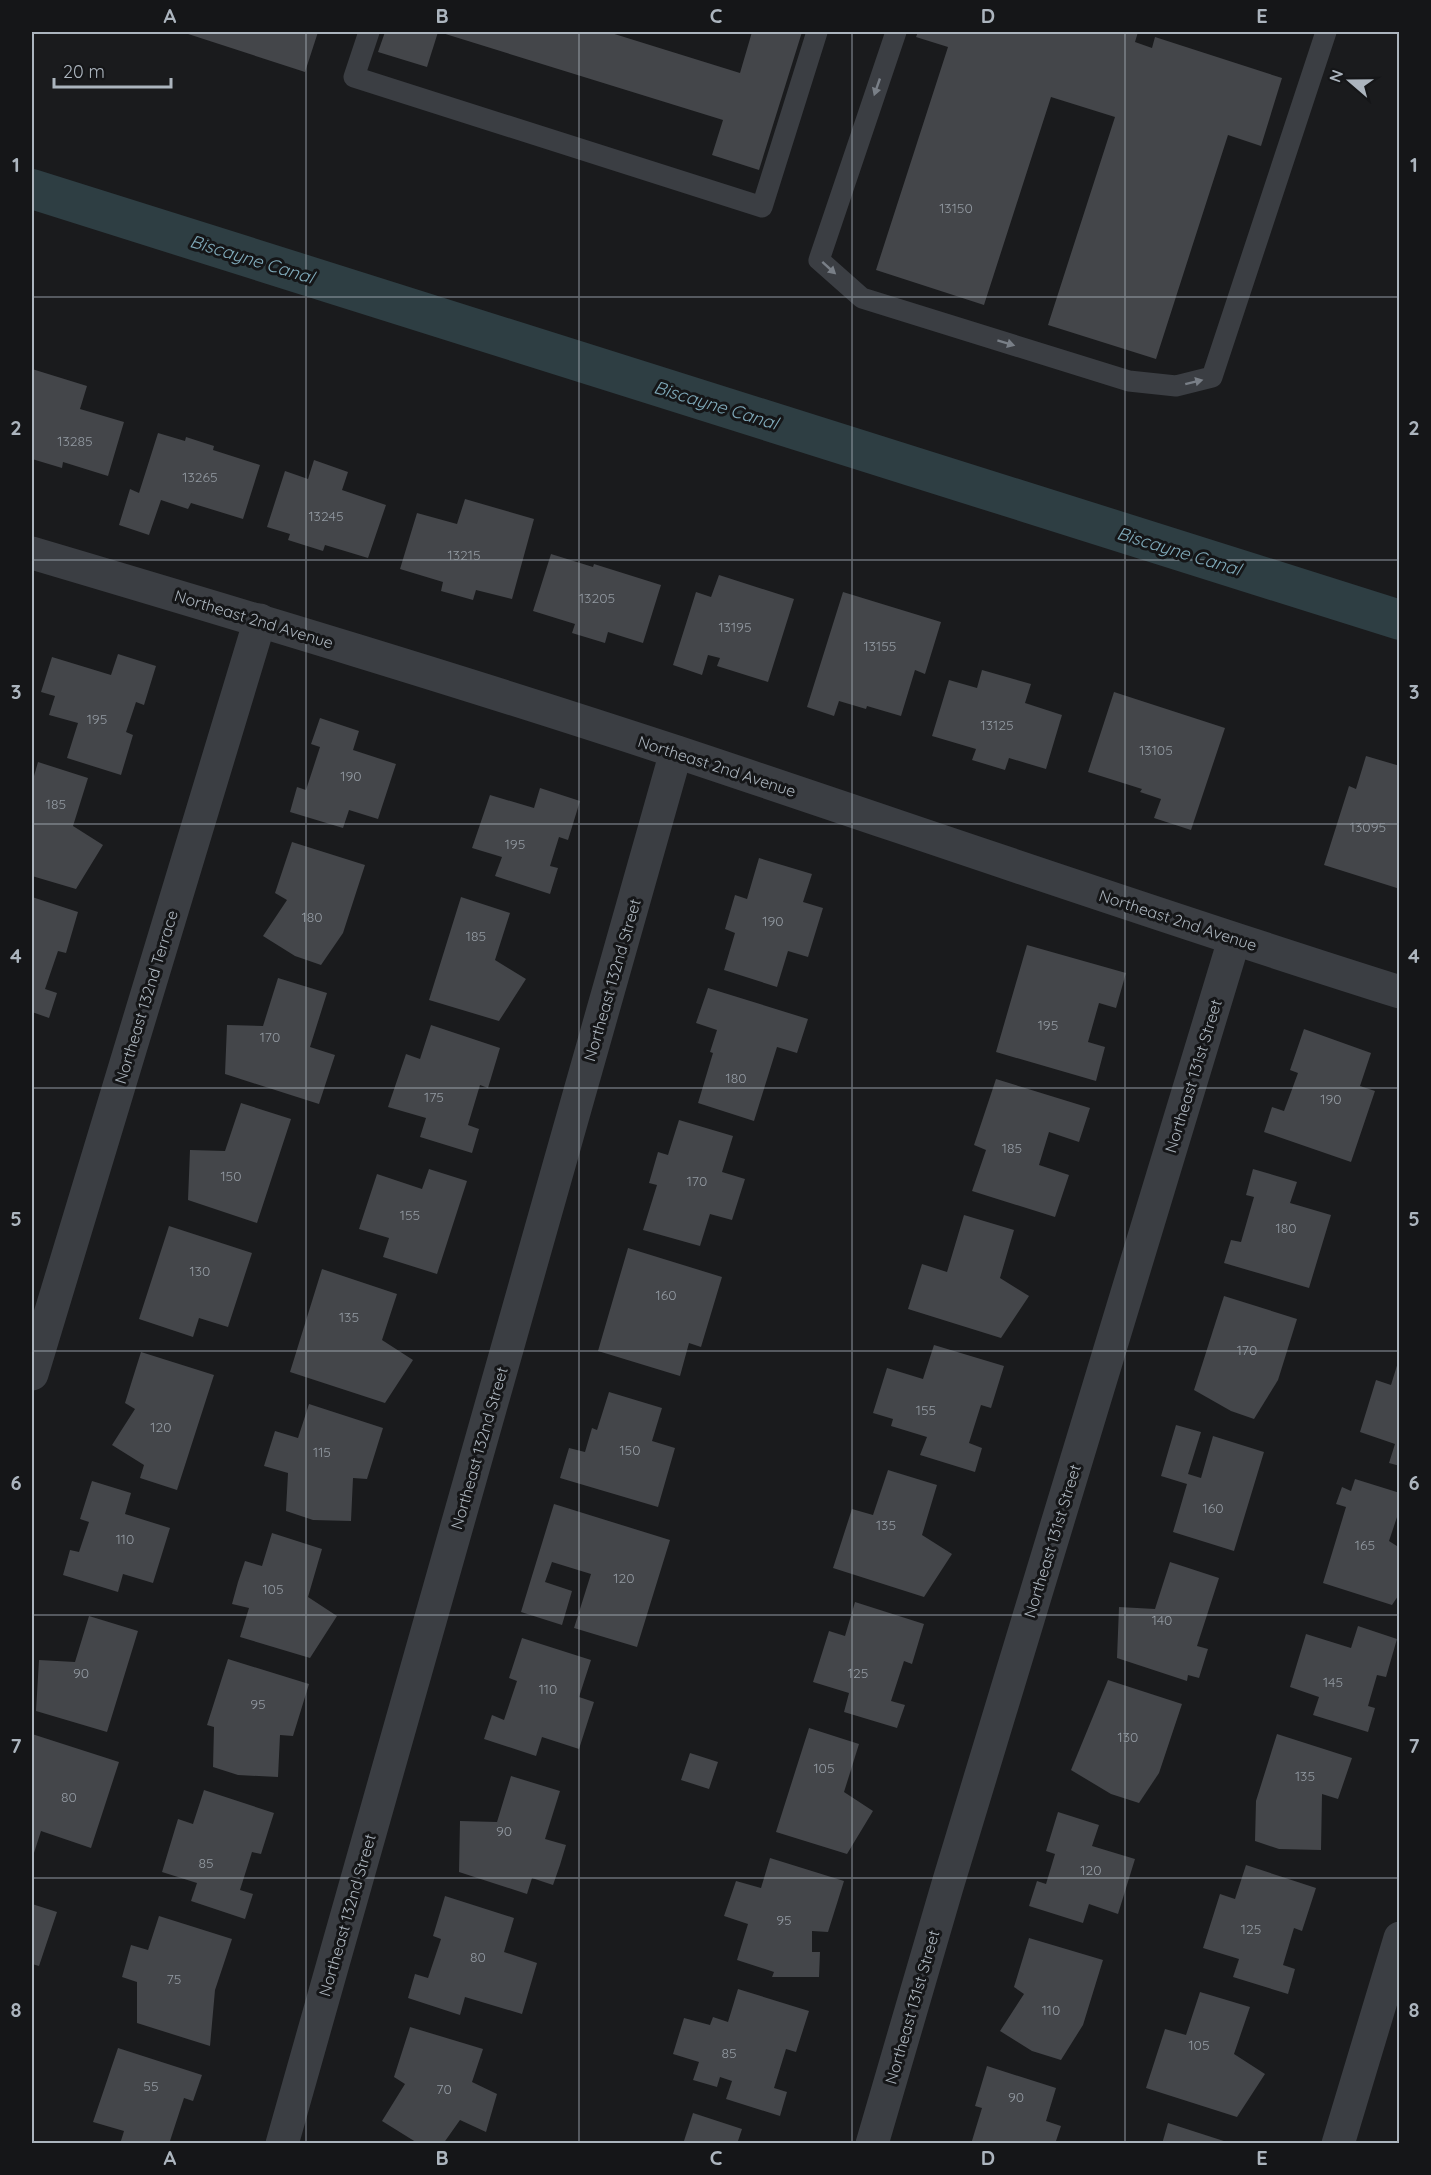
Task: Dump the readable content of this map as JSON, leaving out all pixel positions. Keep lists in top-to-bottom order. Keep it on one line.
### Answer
{"streets":{"street":["Northeast 2nd Avenue","Northeast 132nd Street","Northeast 132nd Terrace","Northeast 131st Street"]},"crossings":[["Northeast 2nd Avenue","Northeast 132nd Street"],["Northeast 2nd Avenue","Northeast 132nd Terrace"],["Northeast 2nd Avenue","Northeast 131st Street"]],"water":["Biscayne Canal"],"house_numbers":["13150","13285","13265","13245","13215","13205","13195","13155","195","13125","13105","190","185","13095","195","180","190","185","195","170","180","175","190","185","150","170","155","180","130","160","135","170","155","120","150","115","160","135","110","165","120","105","140","90","125","145","110","95","130","105","135","80","90","85","120","95","125","80","75","110","105","85","55","70","90"],"scale_bar":"20 m","north":"left","grid":{"columns":["A","B","C","D","E"],"rows":["1","2","3","4","5","6","7","8"]}}
